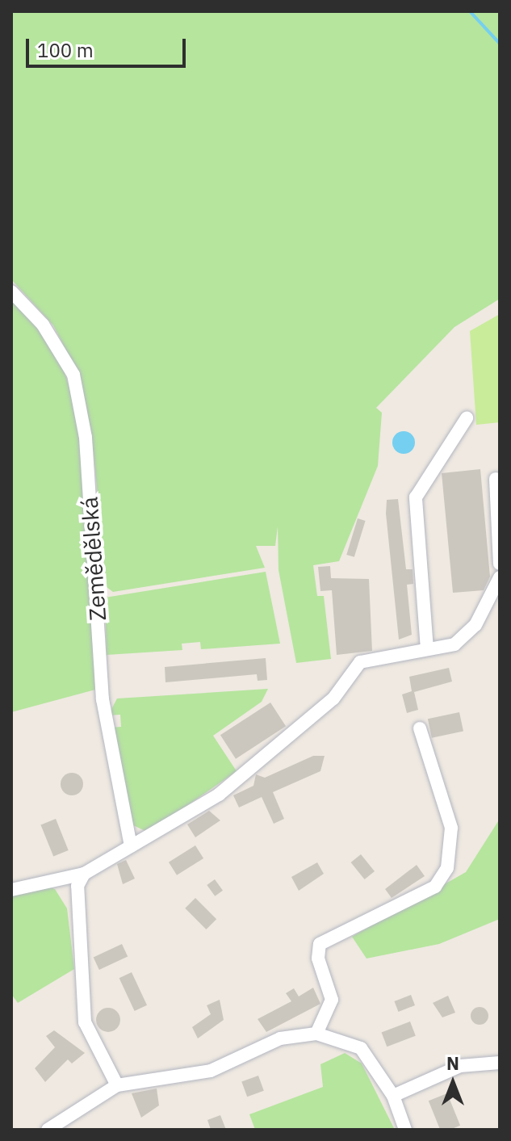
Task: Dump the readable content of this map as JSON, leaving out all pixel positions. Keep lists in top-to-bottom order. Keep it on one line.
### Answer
{"streets":{"street":["Zemědělská"]},"scale_bar":"100 m","north":"top"}
